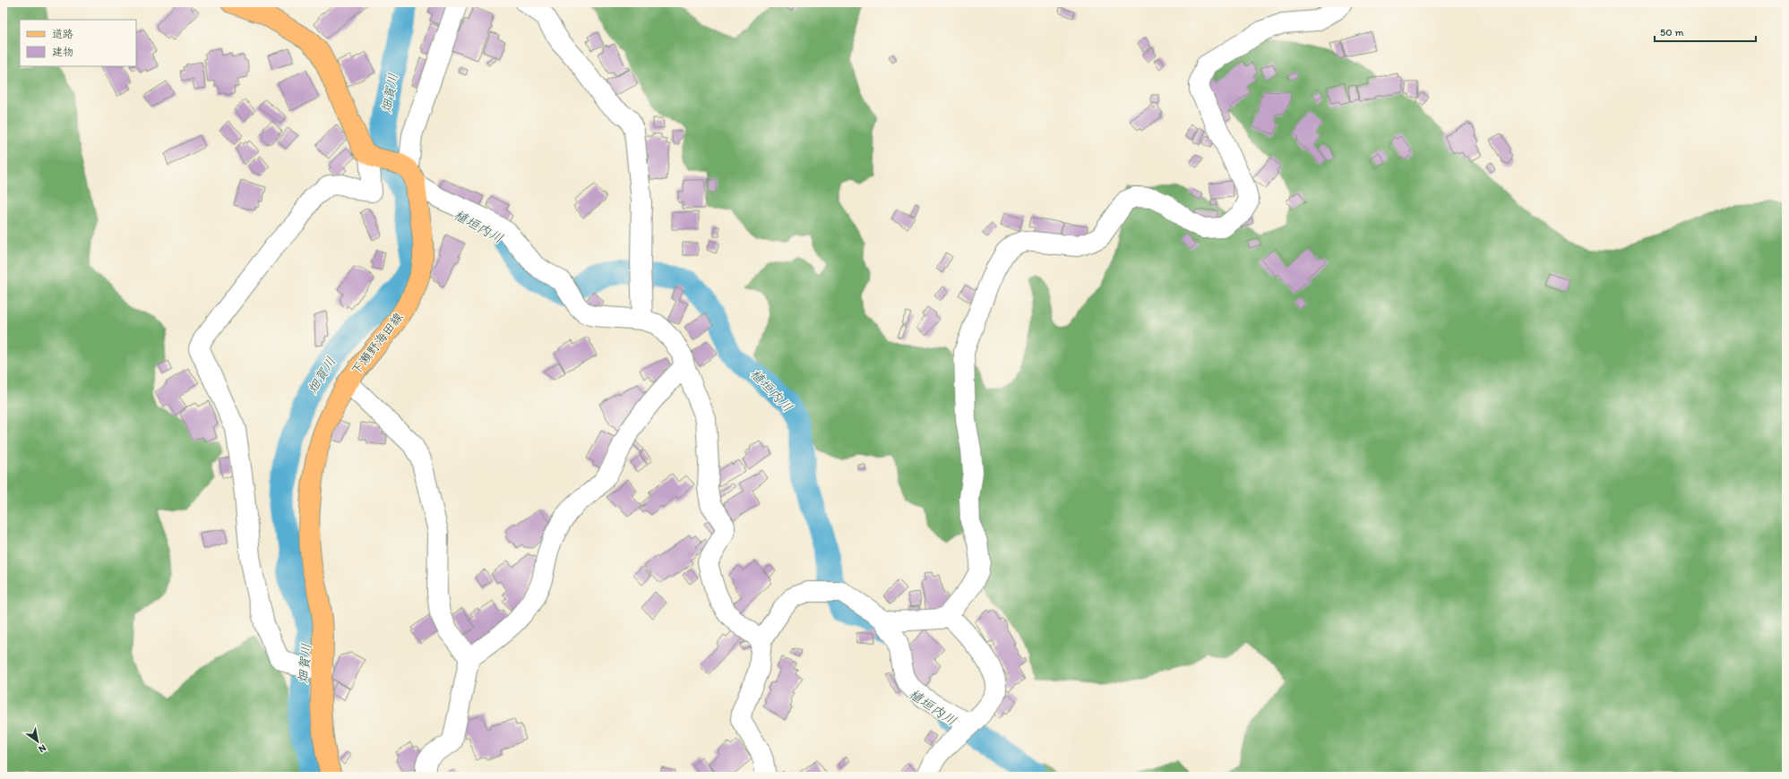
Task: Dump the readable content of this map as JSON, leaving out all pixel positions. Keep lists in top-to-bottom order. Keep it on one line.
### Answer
{"streets":{"main road":["下瀬野海田線"]},"water":["畑賀川","植垣内川"],"legend":["道路","建物"],"scale_bar":"50 m","north":"bottom right"}
